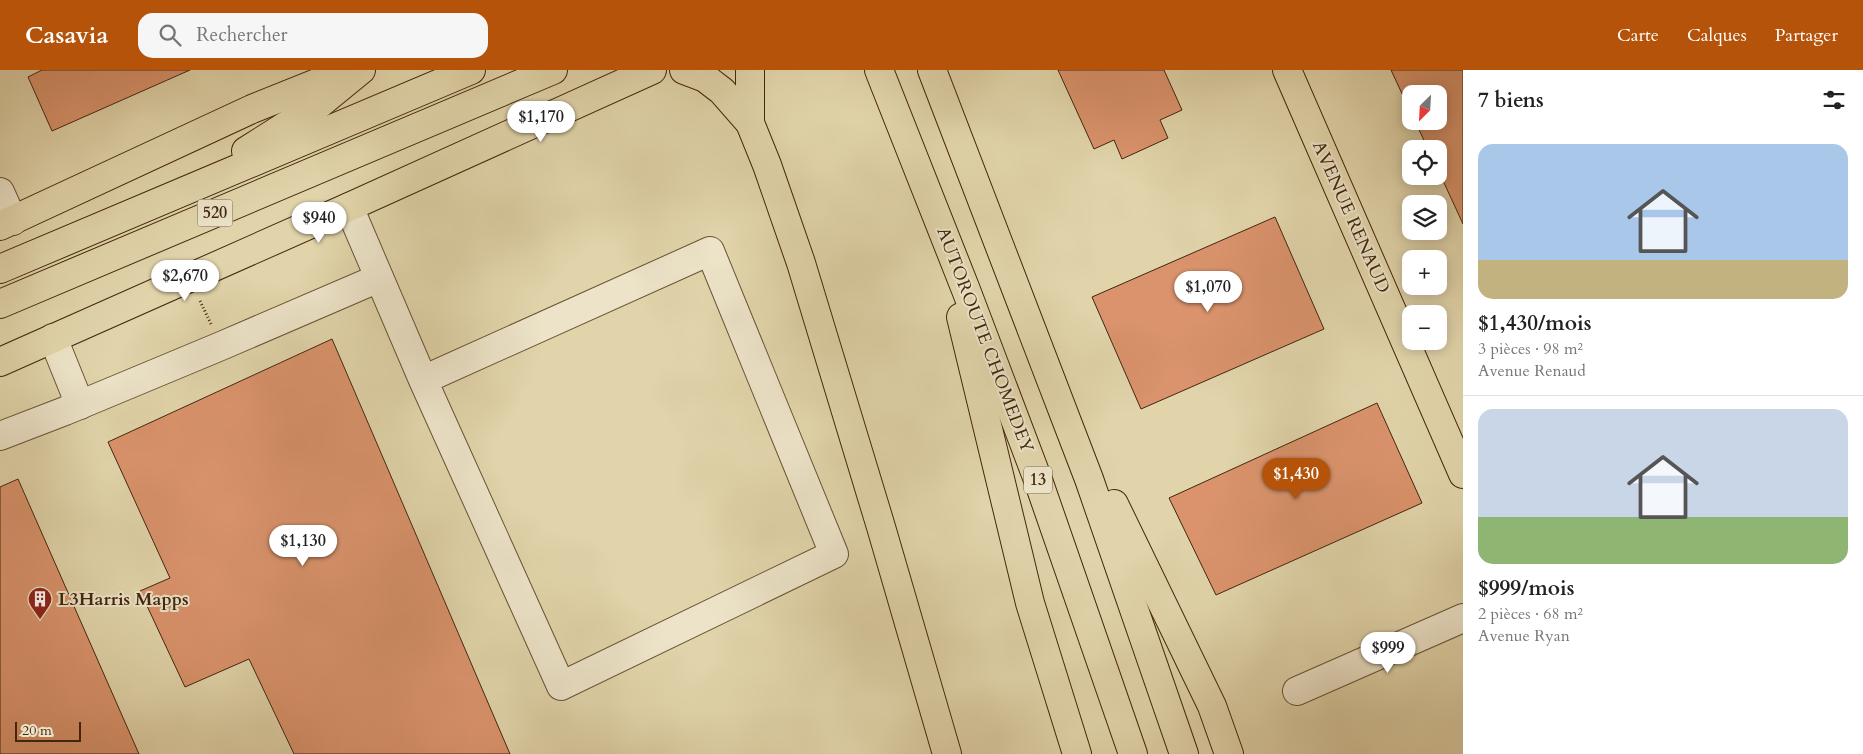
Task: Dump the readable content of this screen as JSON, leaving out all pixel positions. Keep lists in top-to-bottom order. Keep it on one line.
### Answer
{"streets":{"main road":["520","AVENUE RENAUD","AUTOROUTE CHOMEDEY","13"]},"places":{"building":["L3Harris Mapps"]},"scale_bar":"20 m","north":"bottom left","page":{"header":"Casavia","search":"Rechercher","nav":["Carte","Calques","Partager"],"heading":"7 biens","map_buttons":["+","−"],"price":["$1,170","$940","$2,670","$1,070","$1,430","$1,130","$999"],"list":[{"name":"$1,430/mois","note":"3 pièces · 98 m² · Avenue Renaud"},{"name":"$999/mois","note":"2 pièces · 68 m² · Avenue Ryan"}],"scale":"20 m"}}
